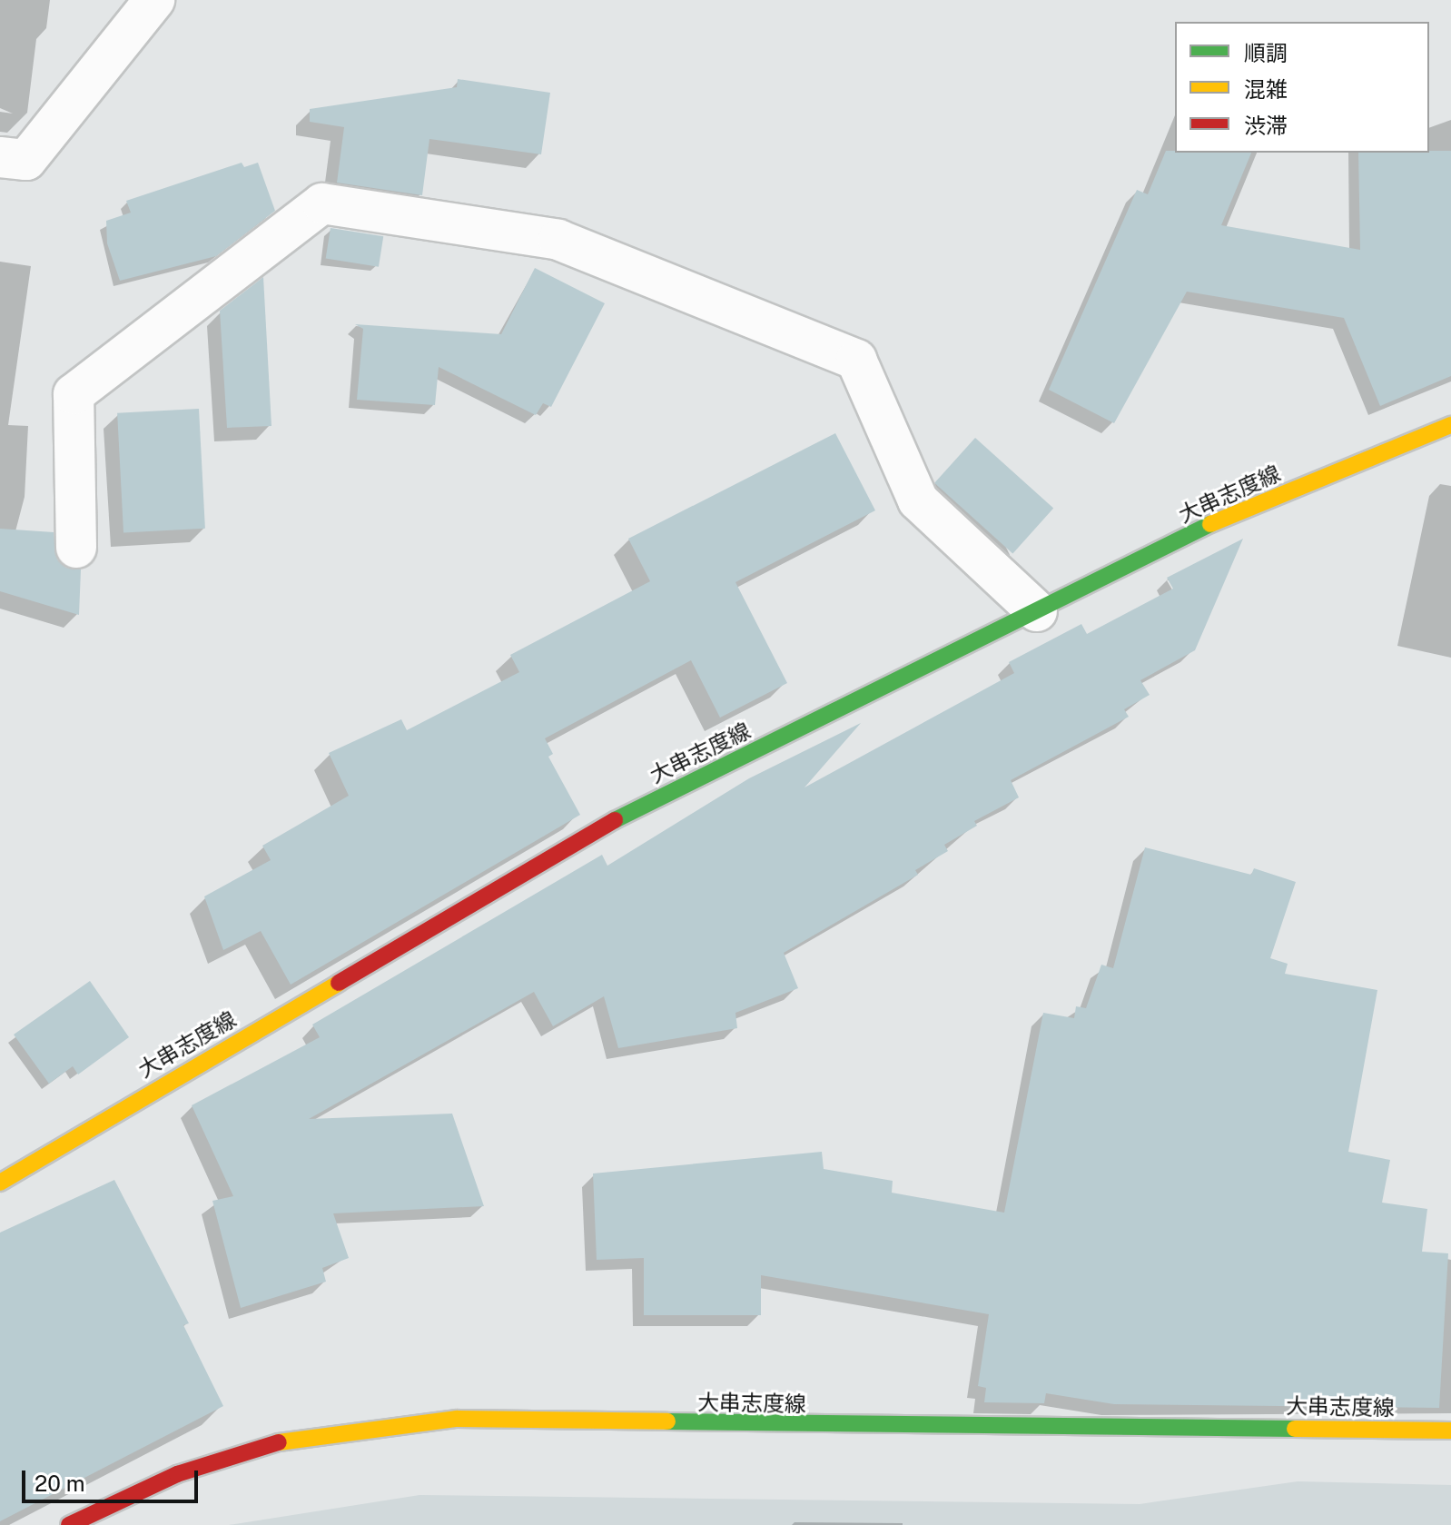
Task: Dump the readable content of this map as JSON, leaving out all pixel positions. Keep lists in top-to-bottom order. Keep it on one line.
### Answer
{"streets":{"main road":["大串志度線"]},"legend":["順調","混雑","渋滞"],"scale_bar":"20 m"}
